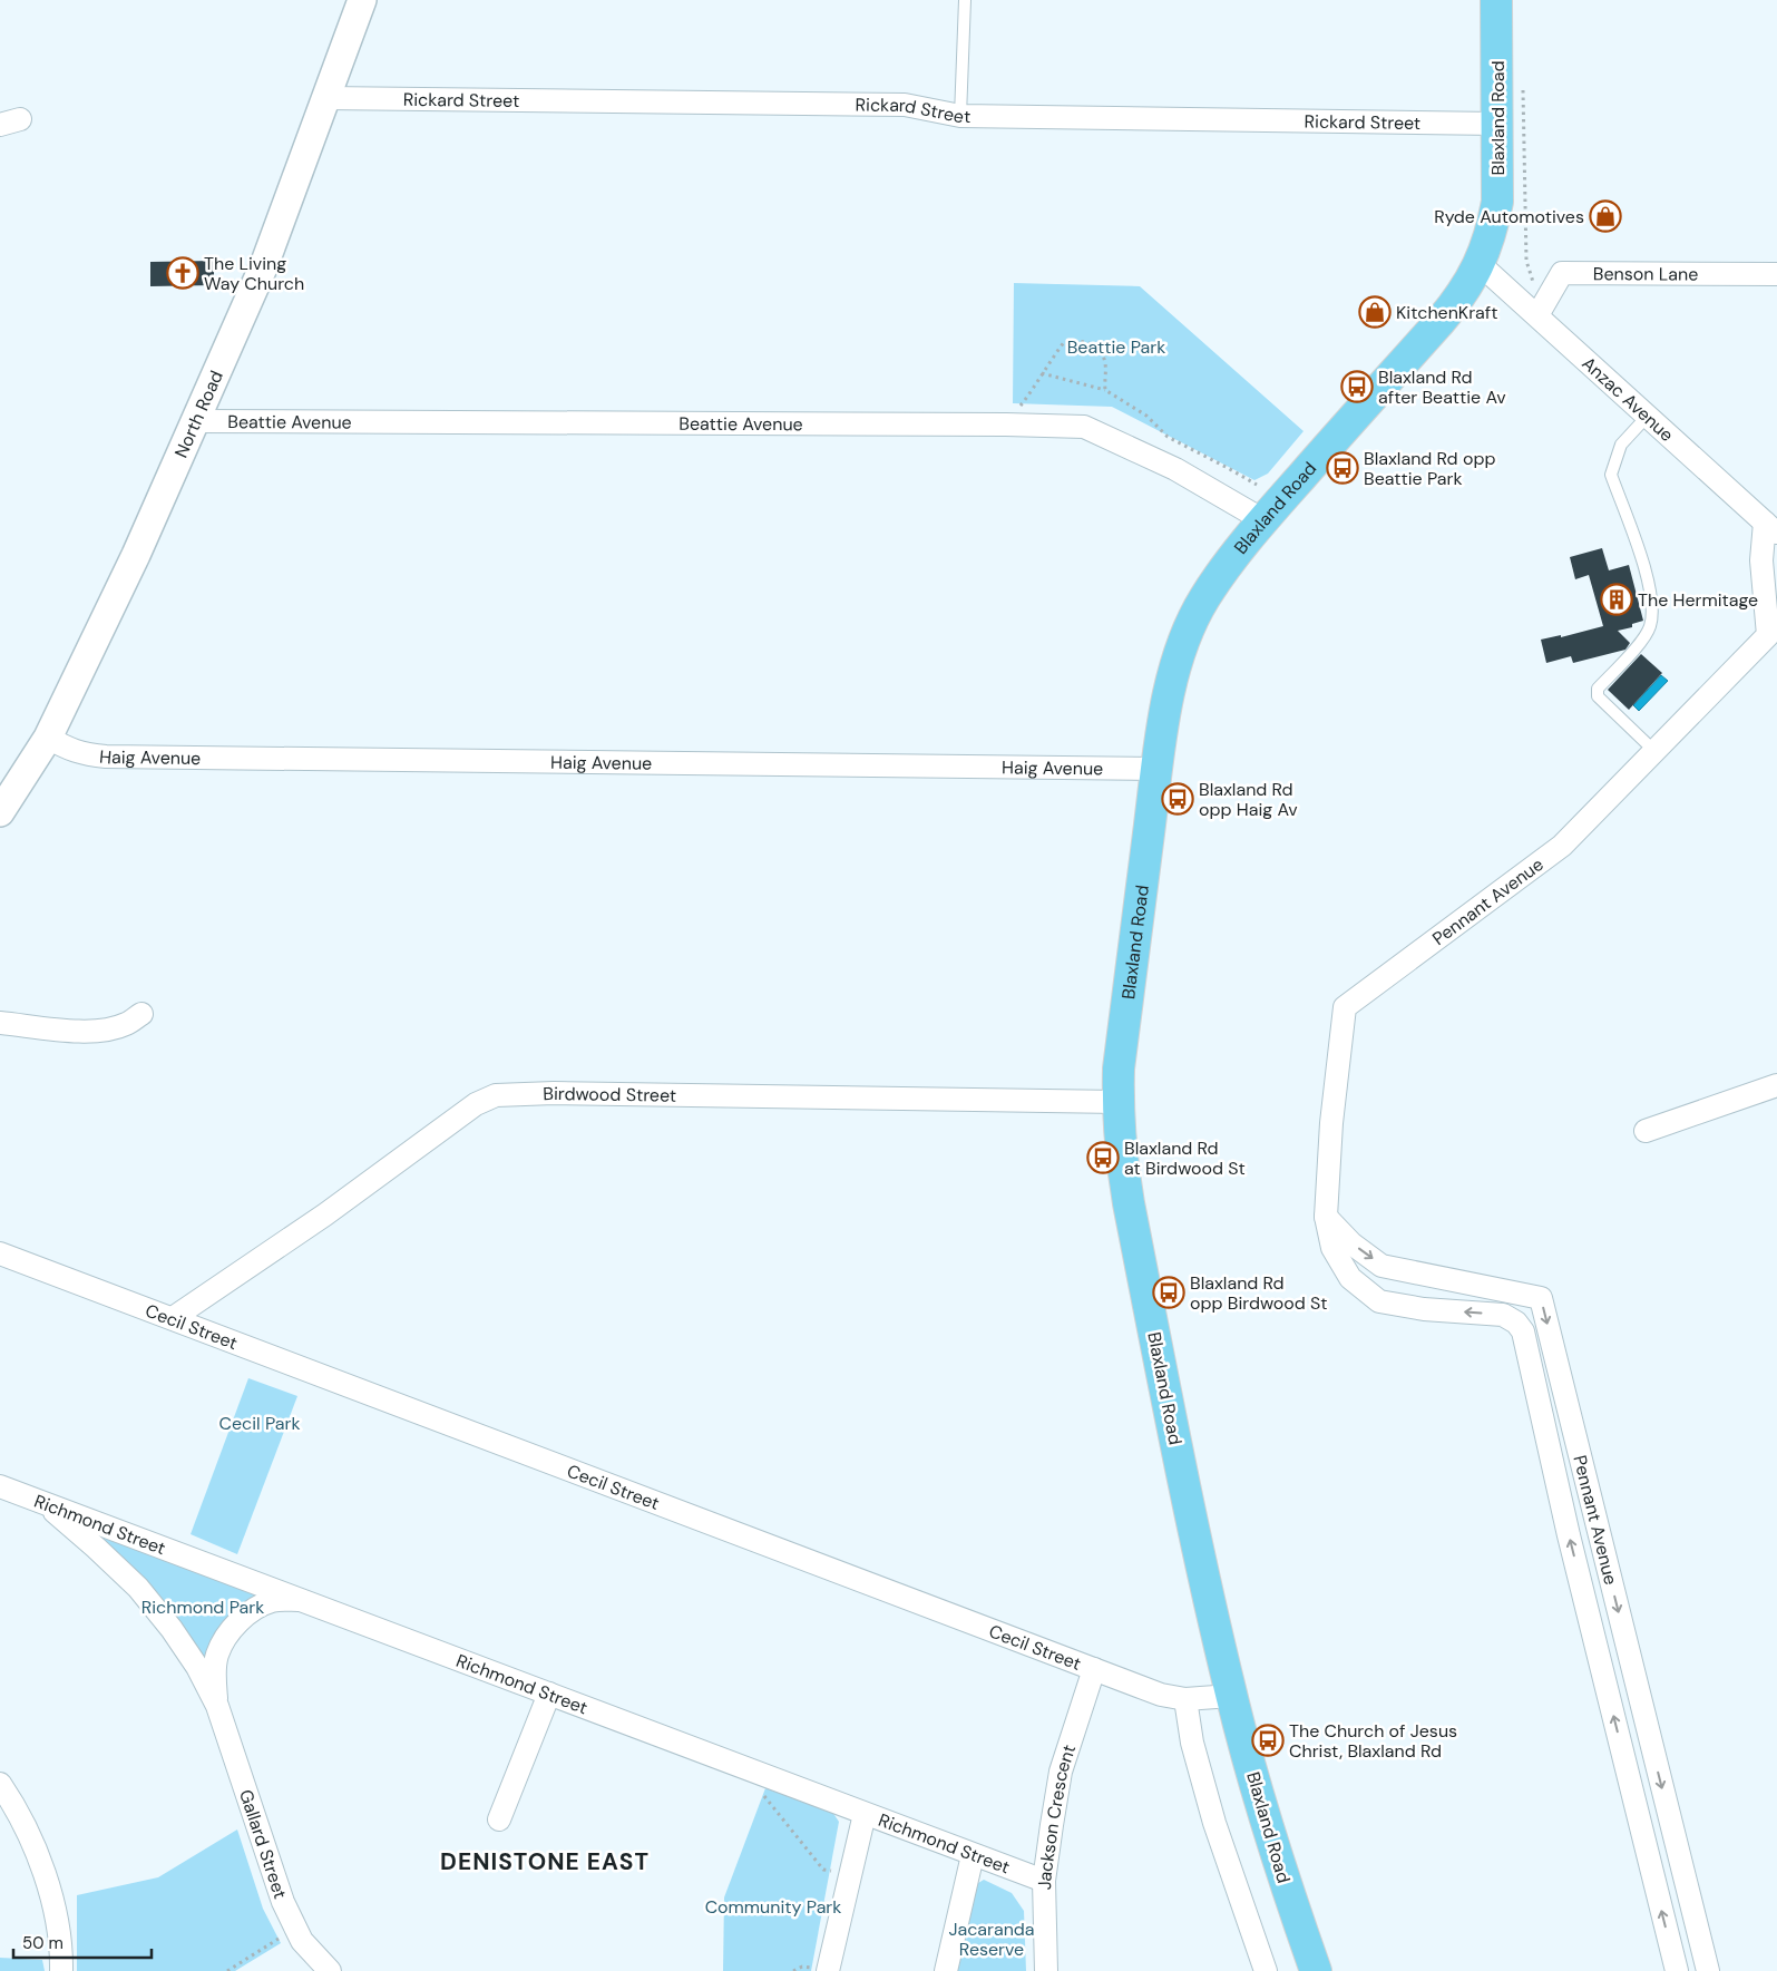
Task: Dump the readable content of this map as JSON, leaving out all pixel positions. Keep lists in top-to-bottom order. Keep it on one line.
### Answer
{"streets":{"main road":["Blaxland Road"],"street":["Rickard Street","Benson Lane","Anzac Avenue","North Road","Beattie Avenue","Haig Avenue","Pennant Avenue","Birdwood Street","Cecil Street","Richmond Street","Jackson Crescent","Gallard Street"]},"crossings":[["Rickard Street","Blaxland Road"],["Rickard Street","North Road"],["Blaxland Road","Anzac Avenue"],["Blaxland Road","Beattie Avenue"],["Blaxland Road","Haig Avenue"],["Blaxland Road","Birdwood Street"],["Blaxland Road","Cecil Street"],["Benson Lane","Anzac Avenue"],["Anzac Avenue","Pennant Avenue"],["North Road","Beattie Avenue"],["North Road","Haig Avenue"],["Birdwood Street","Cecil Street"],["Cecil Street","Jackson Crescent"],["Richmond Street","Jackson Crescent"],["Richmond Street","Gallard Street"]],"districts":["DENISTONE EAST"],"parks":["Beattie Park","Cecil Park","Richmond Park","Community Park","Jacaranda Reserve"],"places":{"shop":["Ryde Automotives","KitchenKraft"],"church":["The Living Way Church"],"bus stop":["Blaxland Rd after Beattie Av","Blaxland Rd opp Beattie Park","Blaxland Rd opp Haig Av","Blaxland Rd at Birdwood St","Blaxland Rd opp Birdwood St","The Church of Jesus Christ, Blaxland Rd"],"building":["The Hermitage"]},"scale_bar":"50 m"}
